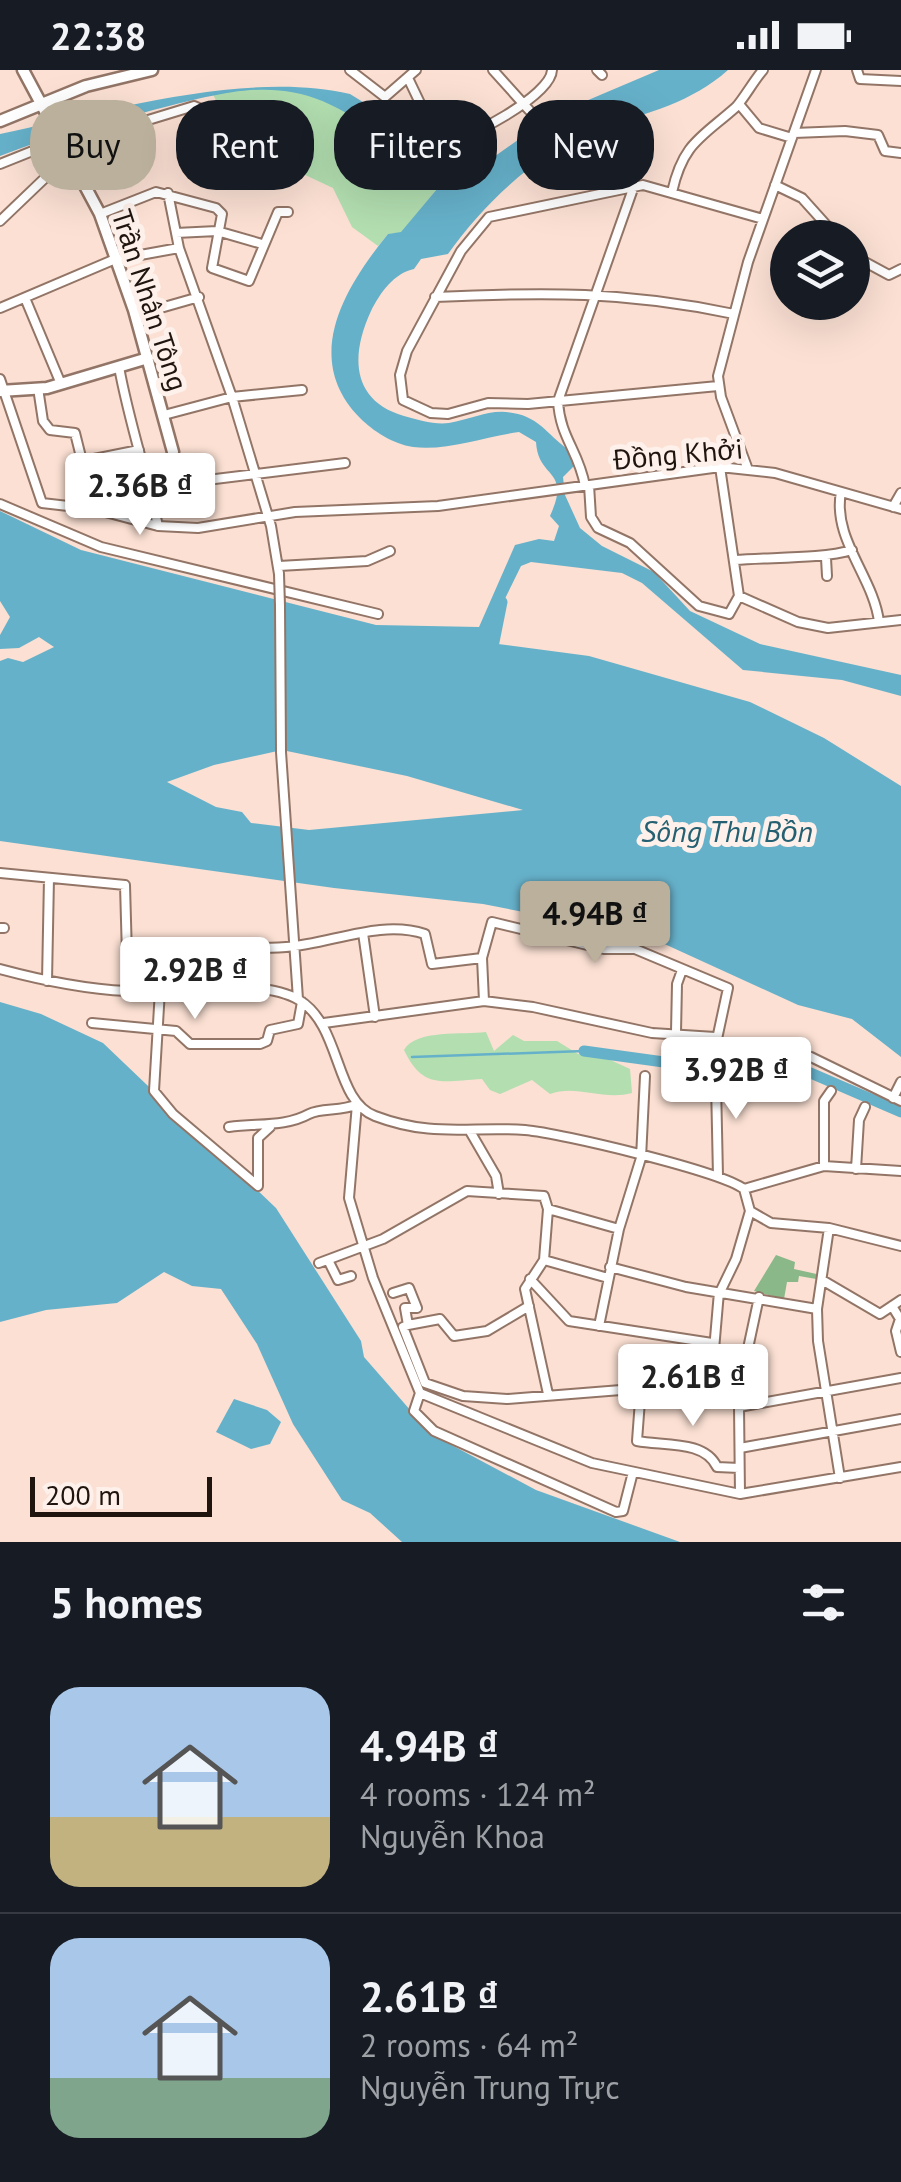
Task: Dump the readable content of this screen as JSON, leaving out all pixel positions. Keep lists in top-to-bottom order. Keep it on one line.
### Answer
{"streets":{"street":["Trần Nhân Tông","Đồng Khởi"]},"crossings":[["Trần Nhân Tông","Đồng Khởi"]],"water":["Sông Thu Bồn"],"scale_bar":"200 m","page":{"status":"22:38","chip":["Buy","Rent","Filters","New"],"price":["2.36B ₫","4.94B ₫","2.92B ₫","3.92B ₫","2.61B ₫"],"scale":"200 m","heading":"5 homes","list":[{"name":"4.94B ₫","note":"4 rooms · 124 m² · Nguyễn Khoa"},{"name":"2.61B ₫","note":"2 rooms · 64 m² · Nguyễn Trung Trực"}]}}
